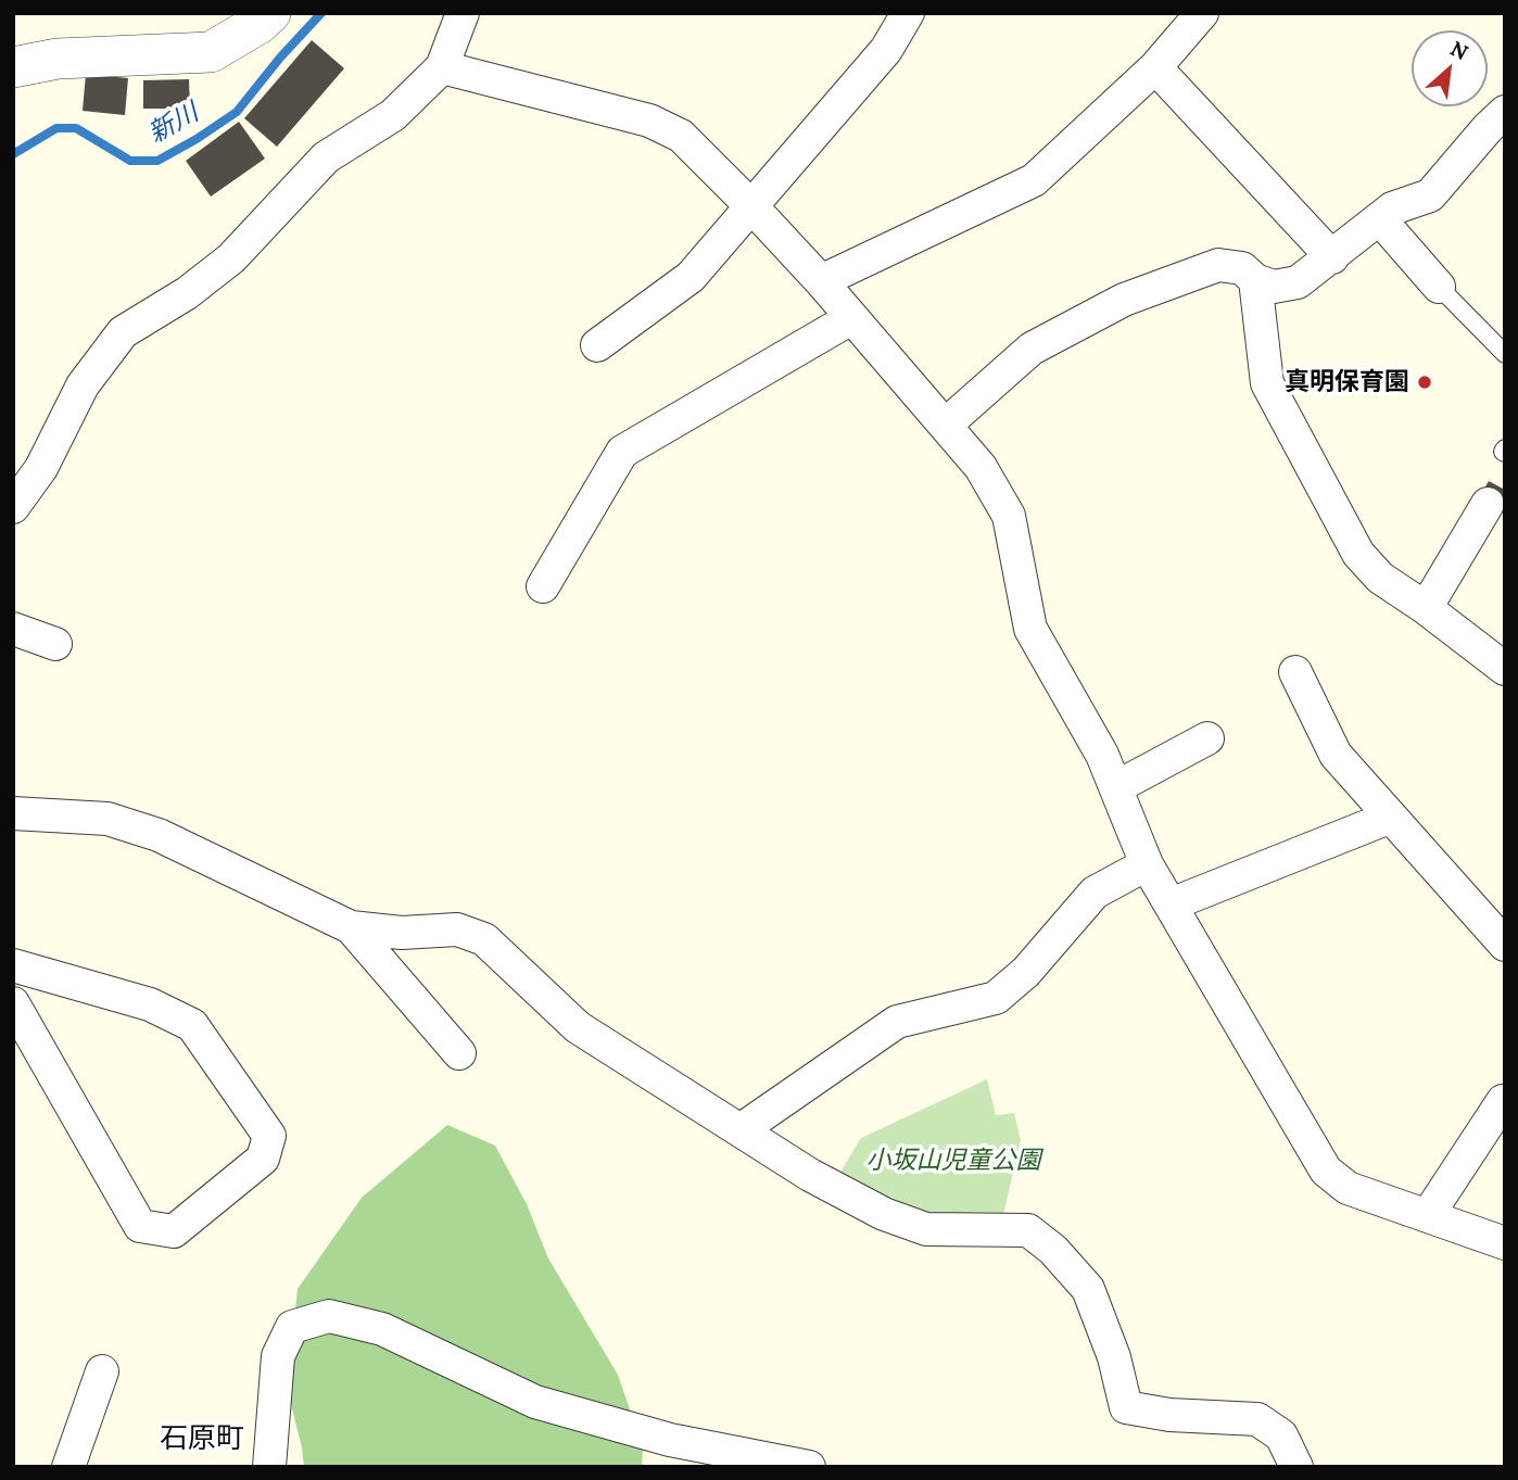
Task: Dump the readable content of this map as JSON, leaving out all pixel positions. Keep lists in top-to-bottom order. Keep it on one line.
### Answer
{"districts":["石原町"],"water":["新川"],"parks":["小坂山児童公園"],"places":["真明保育園"],"north":"top right"}
